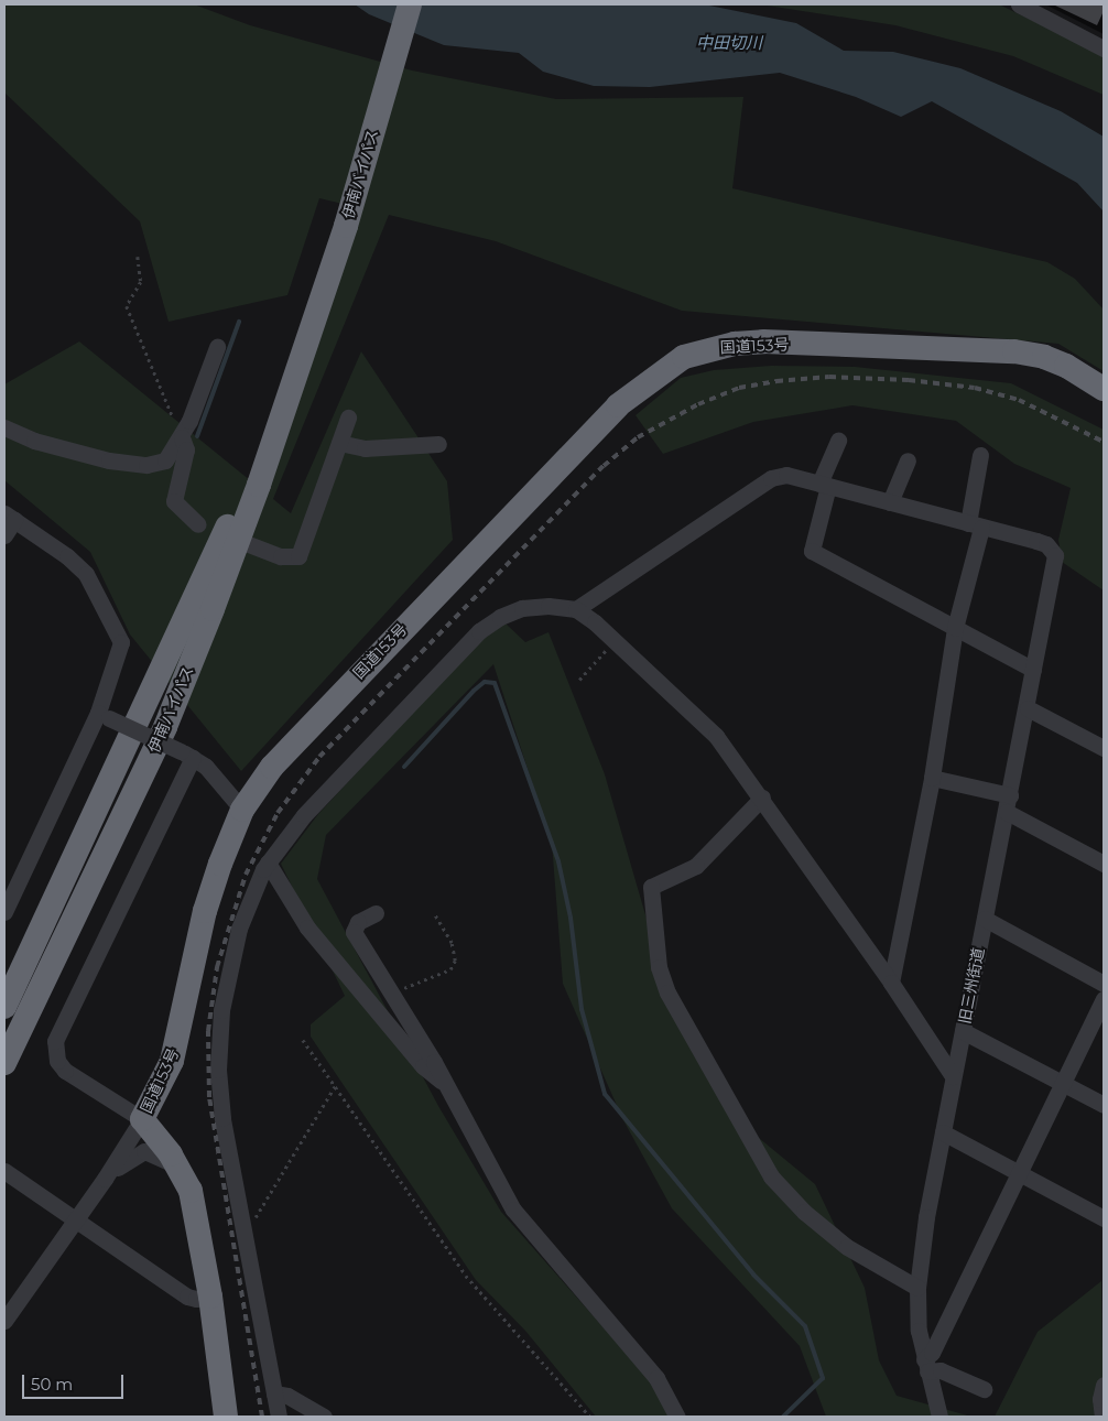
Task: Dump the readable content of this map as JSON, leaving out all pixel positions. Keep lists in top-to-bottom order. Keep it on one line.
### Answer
{"streets":{"highway":["伊南バイパス","国道153号"],"street":["旧三州街道"]},"water":["中田切川"],"scale_bar":"50 m"}
